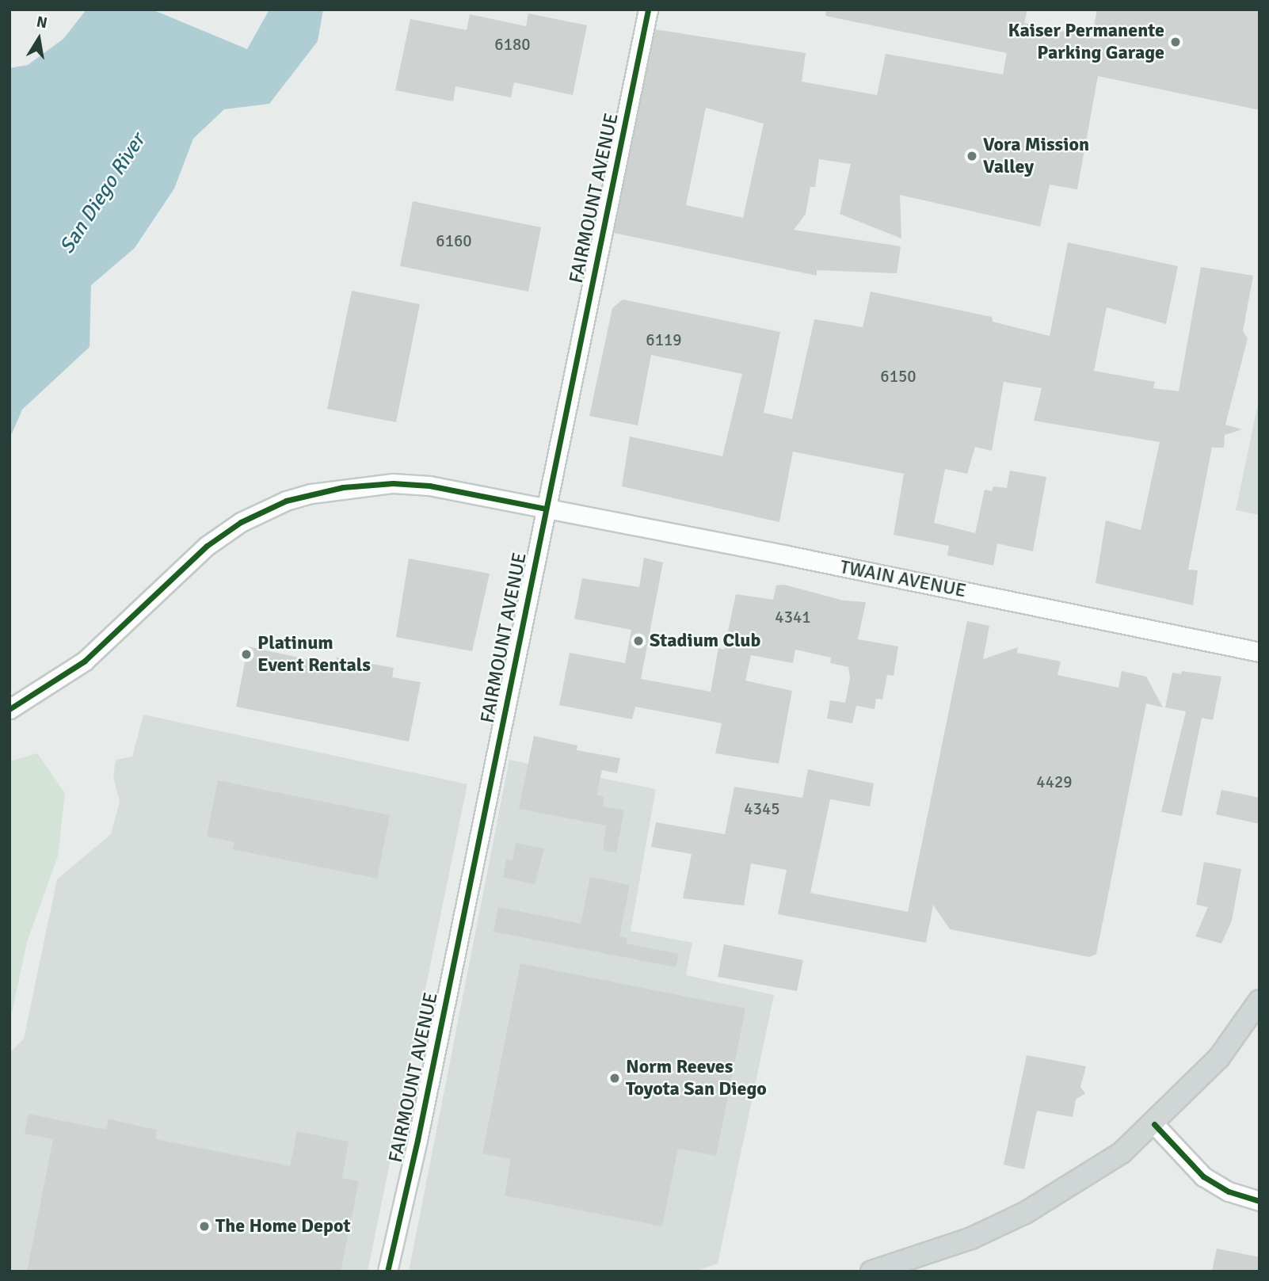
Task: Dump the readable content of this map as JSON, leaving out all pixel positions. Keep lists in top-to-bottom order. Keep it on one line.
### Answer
{"streets":{"street":["FAIRMOUNT AVENUE","TWAIN AVENUE"]},"crossings":[["FAIRMOUNT AVENUE","TWAIN AVENUE"]],"water":["San Diego River"],"places":["Kaiser Permanente Parking Garage","Vora Mission Valley","Stadium Club","Platinum Event Rentals","Norm Reeves Toyota San Diego","The Home Depot"],"house_numbers":["6180","6160","6119","6150","4341","4429","4345"],"north":"top"}
